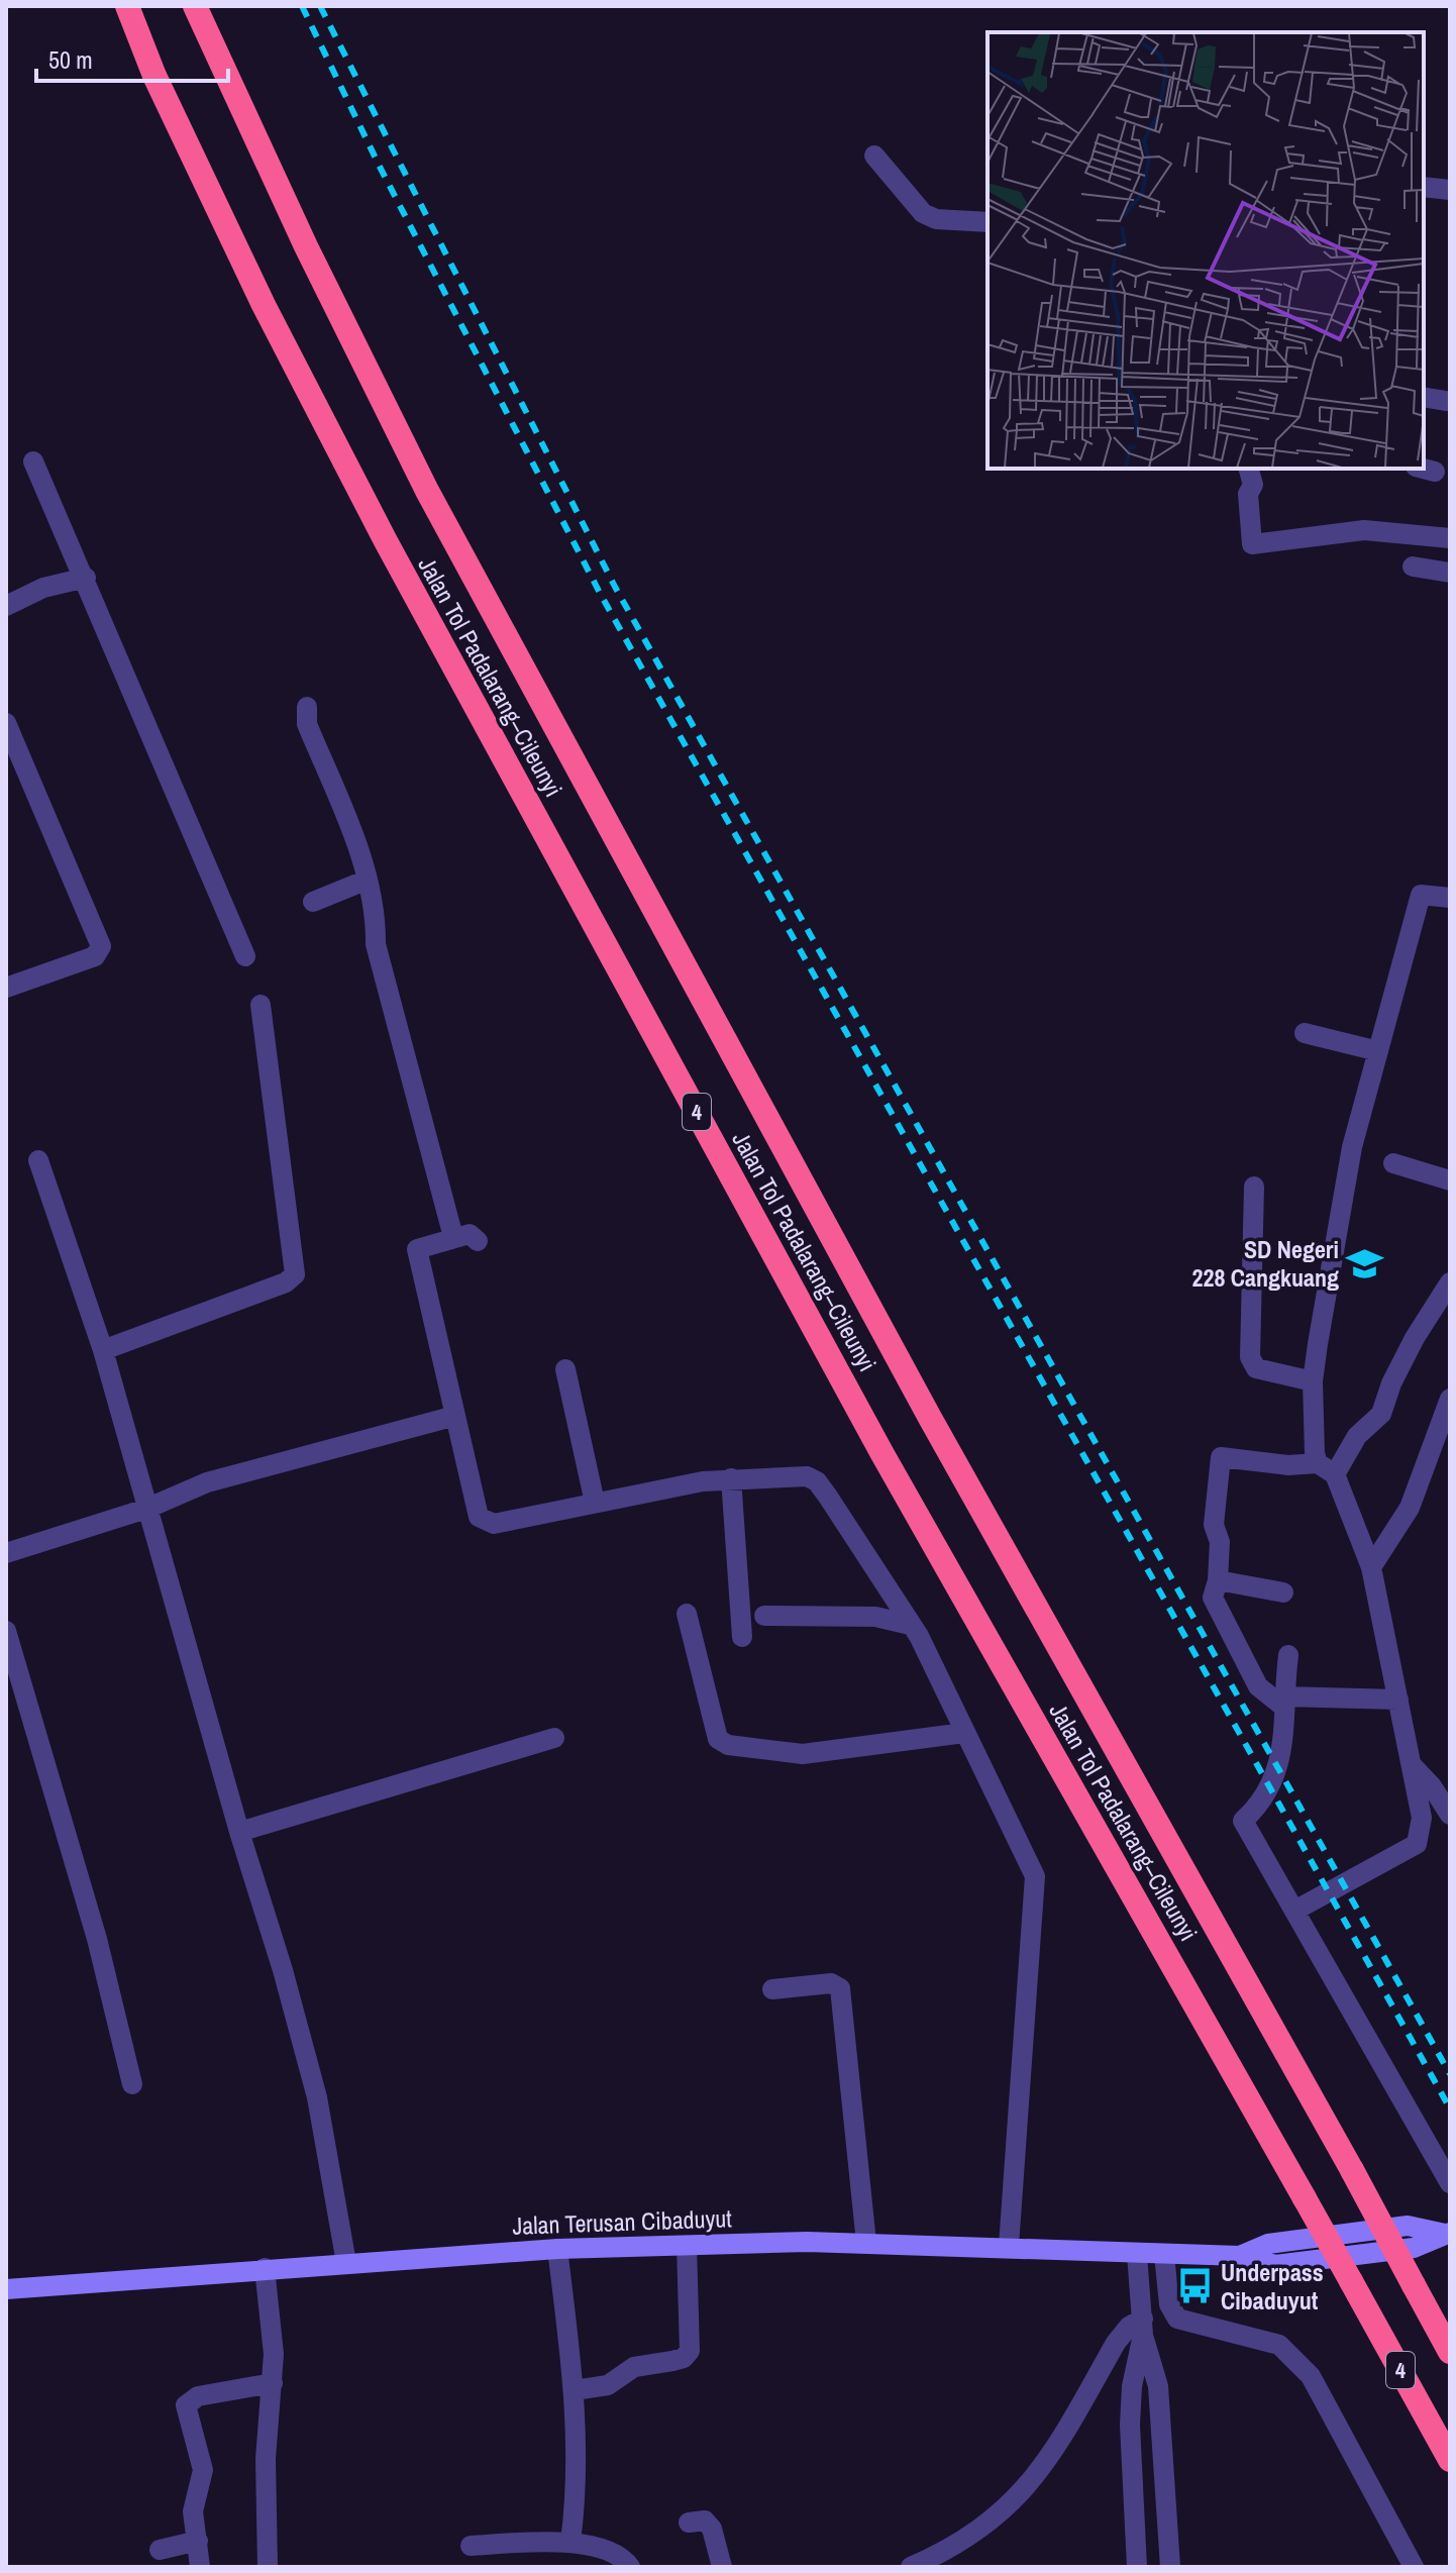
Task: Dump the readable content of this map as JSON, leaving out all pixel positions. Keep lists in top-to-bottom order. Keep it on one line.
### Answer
{"streets":{"highway":["Jalan Tol Padalarang–Cileunyi","4"],"main road":["Jalan Terusan Cibaduyut"]},"places":{"school or university":["SD Negeri 228 Cangkuang"],"bus stop":["Underpass Cibaduyut"]},"scale_bar":"50 m"}
